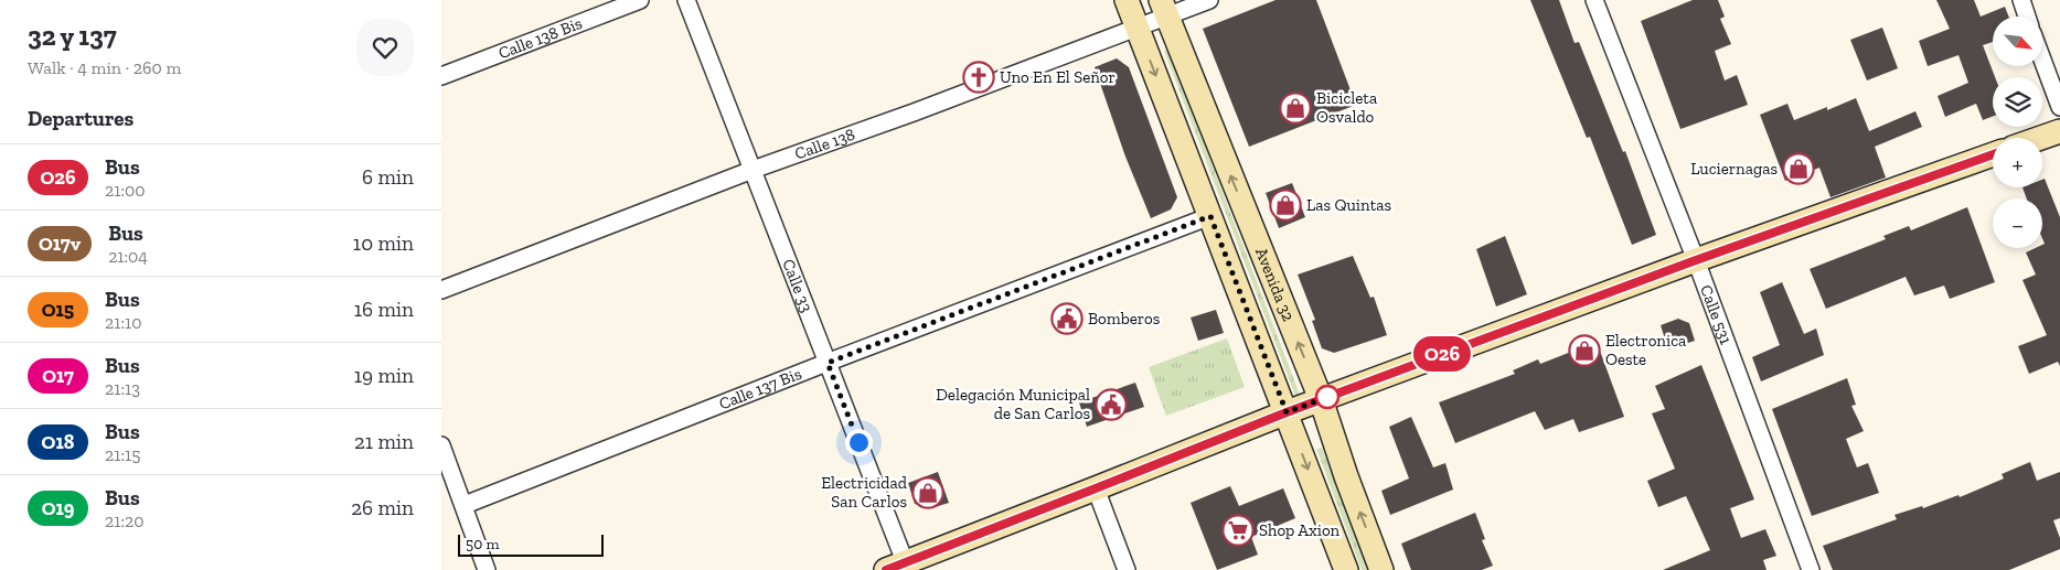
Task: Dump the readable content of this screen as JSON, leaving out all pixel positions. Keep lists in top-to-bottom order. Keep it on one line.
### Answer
{"streets":{"street":["Calle 138 Bis","Calle 138","Avenida 32","Calle 33","Calle 531","Calle 137 Bis"]},"crossings":[["Calle 138","Avenida 32"],["Calle 138","Calle 33"],["Avenida 32","Calle 137 Bis"],["Calle 33","Calle 137 Bis"]],"places":{"church":["Uno En El Señor"],"shop":["Bicicleta Osvaldo","Luciernagas","Las Quintas","Electronica Oeste","Electricidad San Carlos"],"public building":["Bomberos","Delegación Municipal de San Carlos"],"supermarket":["Shop Axion"]},"lines":["bus line O26"],"scale_bar":"50 m","north":"bottom right","page":{"heading":[["32 y 137","Walk · 4 min · 260 m"],"Departures"],"on_map":"O26","map_buttons":["+","−"],"list":[{"mark":"O26","name":"Bus","note":"21:00","value":"6 min"},{"mark":"O17v","name":"Bus","note":"21:04","value":"10 min"},{"mark":"O15","name":"Bus","note":"21:10","value":"16 min"},{"mark":"O17","name":"Bus","note":"21:13","value":"19 min"},{"mark":"O18","name":"Bus","note":"21:15","value":"21 min"},{"mark":"O19","name":"Bus","note":"21:20","value":"26 min"}],"scale":"50 m"}}
